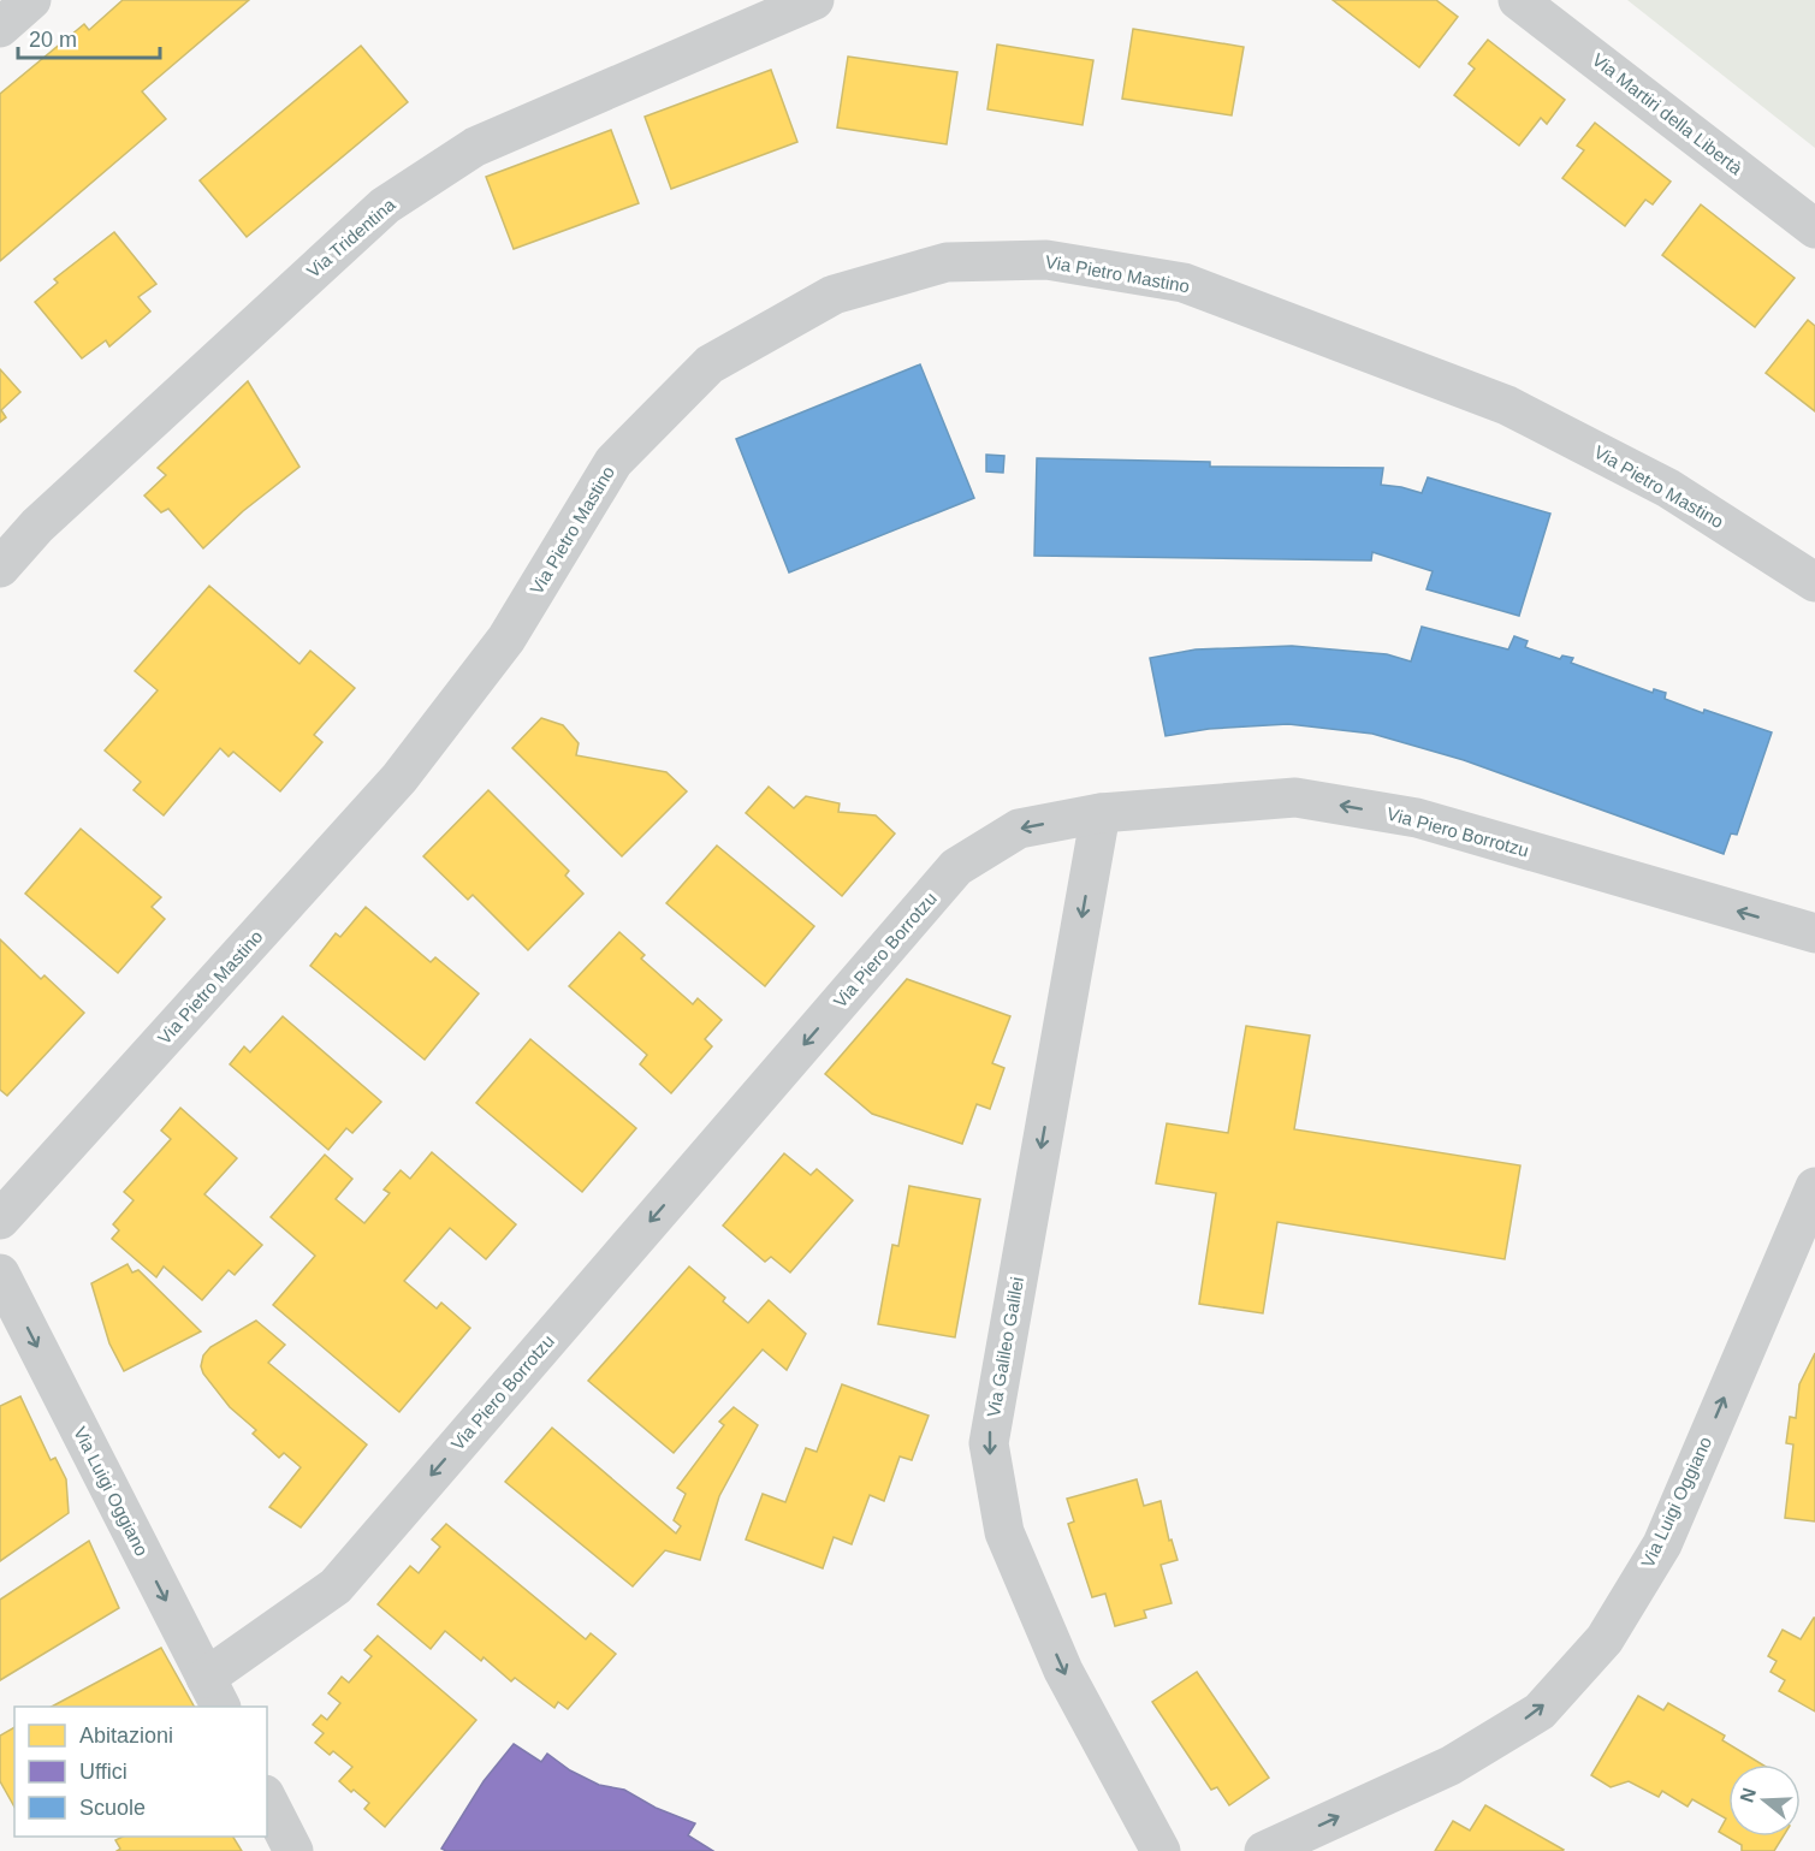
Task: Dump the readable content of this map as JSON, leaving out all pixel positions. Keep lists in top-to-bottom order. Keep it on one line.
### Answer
{"streets":{"street":["Via Martiri della Libertà","Via Tridentina","Via Pietro Mastino","Via Piero Borrotzu","Via Galileo Galilei","Via Luigi Oggiano"]},"crossings":[["Via Piero Borrotzu","Via Galileo Galilei"],["Via Piero Borrotzu","Via Luigi Oggiano"]],"one_way":["Via Piero Borrotzu","Via Galileo Galilei"],"legend":["Abitazioni","Uffici","Scuole"],"scale_bar":"20 m","north":"left"}
